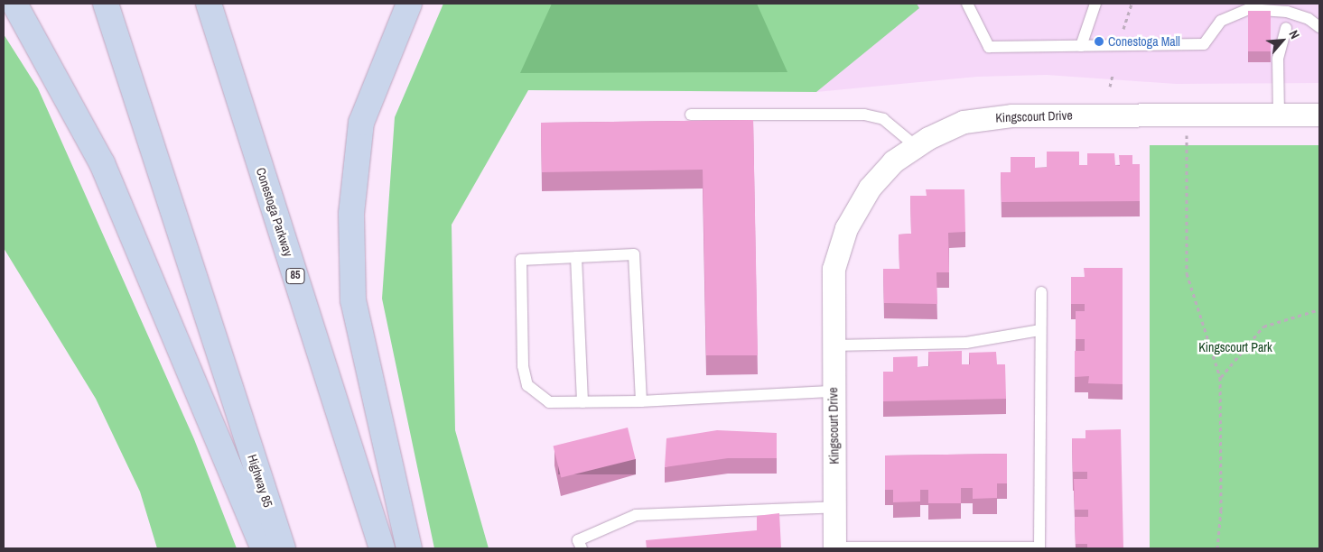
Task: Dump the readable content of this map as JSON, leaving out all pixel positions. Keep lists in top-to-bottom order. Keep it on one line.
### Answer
{"streets":{"highway":["Conestoga Parkway","85","Highway 85"],"street":["Kingscourt Drive"]},"parks":["Kingscourt Park"],"places":["Conestoga Mall"],"north":"top right"}
